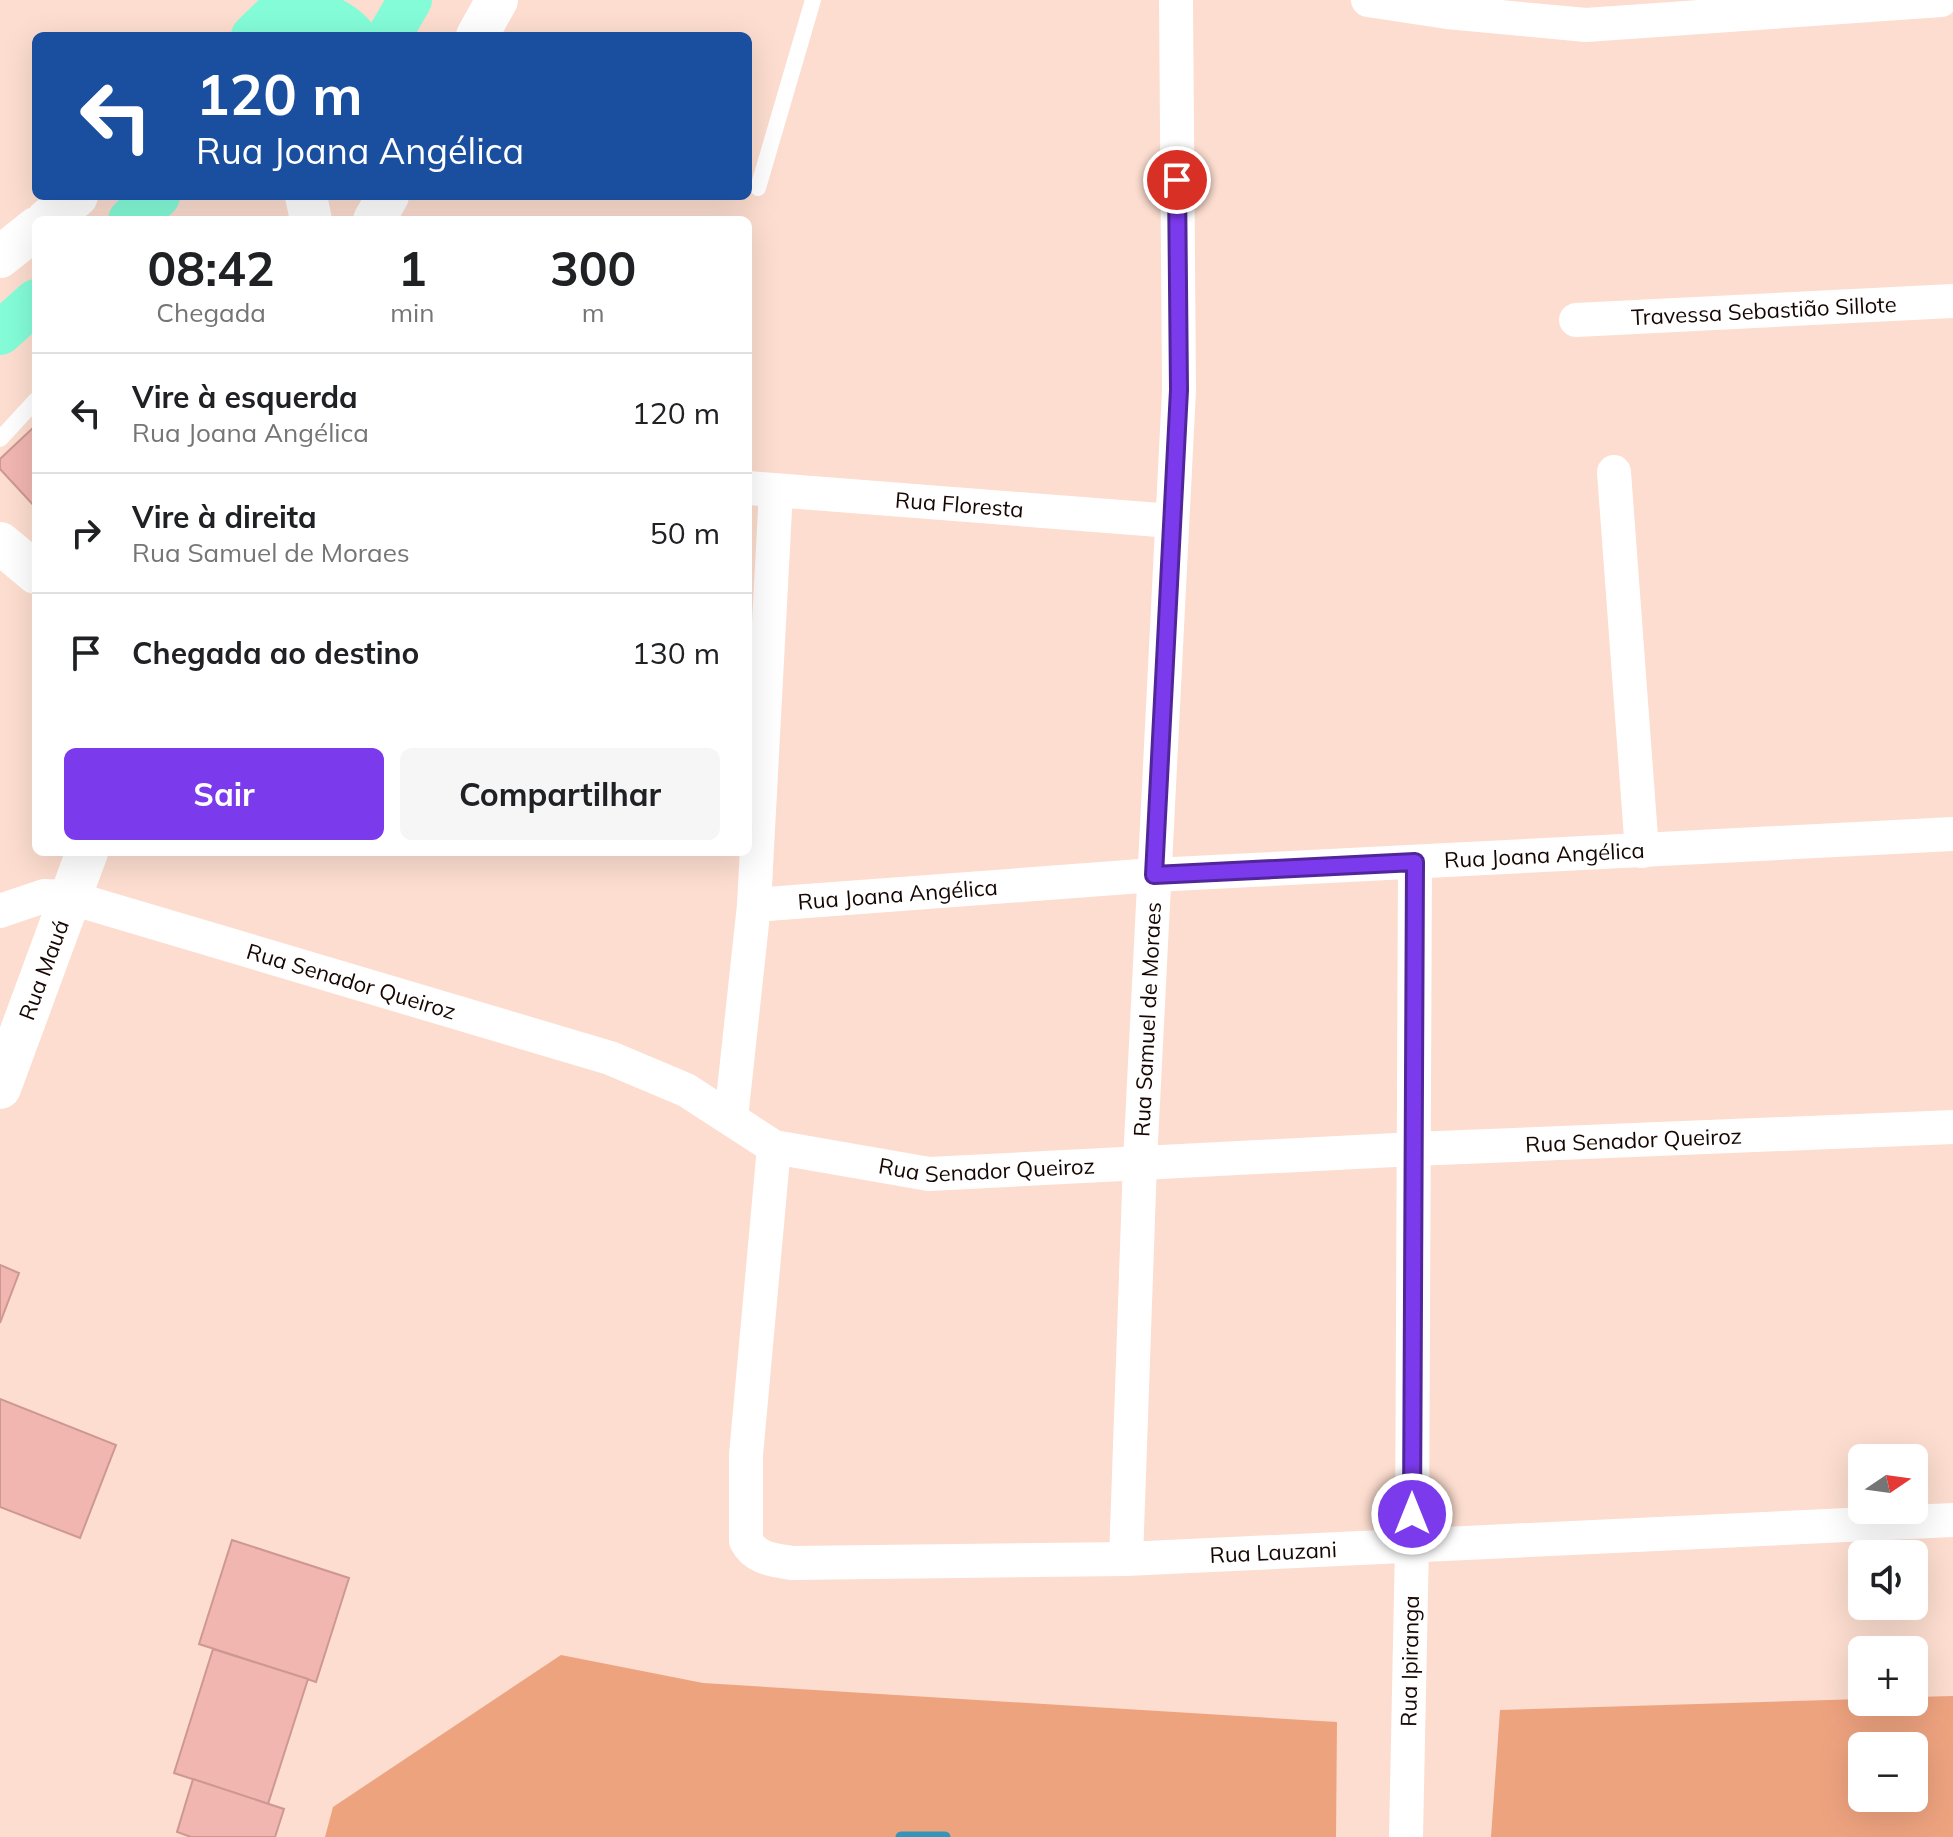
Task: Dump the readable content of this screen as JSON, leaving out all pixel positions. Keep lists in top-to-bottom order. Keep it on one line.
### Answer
{"streets":{"street":["Travessa Sebastião Sillote","Rua Floresta","Rua Joana Angélica","Rua Mauá","Rua Senador Queiroz","Rua Samuel de Moraes","Rua Lauzani","Rua Ipiranga"]},"crossings":[["Rua Floresta","Rua Samuel de Moraes"],["Rua Joana Angélica","Rua Samuel de Moraes"],["Rua Joana Angélica","Rua Ipiranga"],["Rua Mauá","Rua Senador Queiroz"],["Rua Senador Queiroz","Rua Samuel de Moraes"],["Rua Senador Queiroz","Rua Lauzani"],["Rua Senador Queiroz","Rua Ipiranga"],["Rua Samuel de Moraes","Rua Lauzani"],["Rua Lauzani","Rua Ipiranga"]],"north":"right","page":{"turn":["120 m","Rua Joana Angélica"],"eta":["08:42","Chegada","1","min","300","m"],"list":[{"name":"Vire à esquerda","note":"Rua Joana Angélica","value":"120 m"},{"name":"Vire à direita","note":"Rua Samuel de Moraes","value":"50 m"},{"name":"Chegada ao destino","value":"130 m"}],"buttons":["Sair","Compartilhar"],"map_buttons":["+","−"]}}
